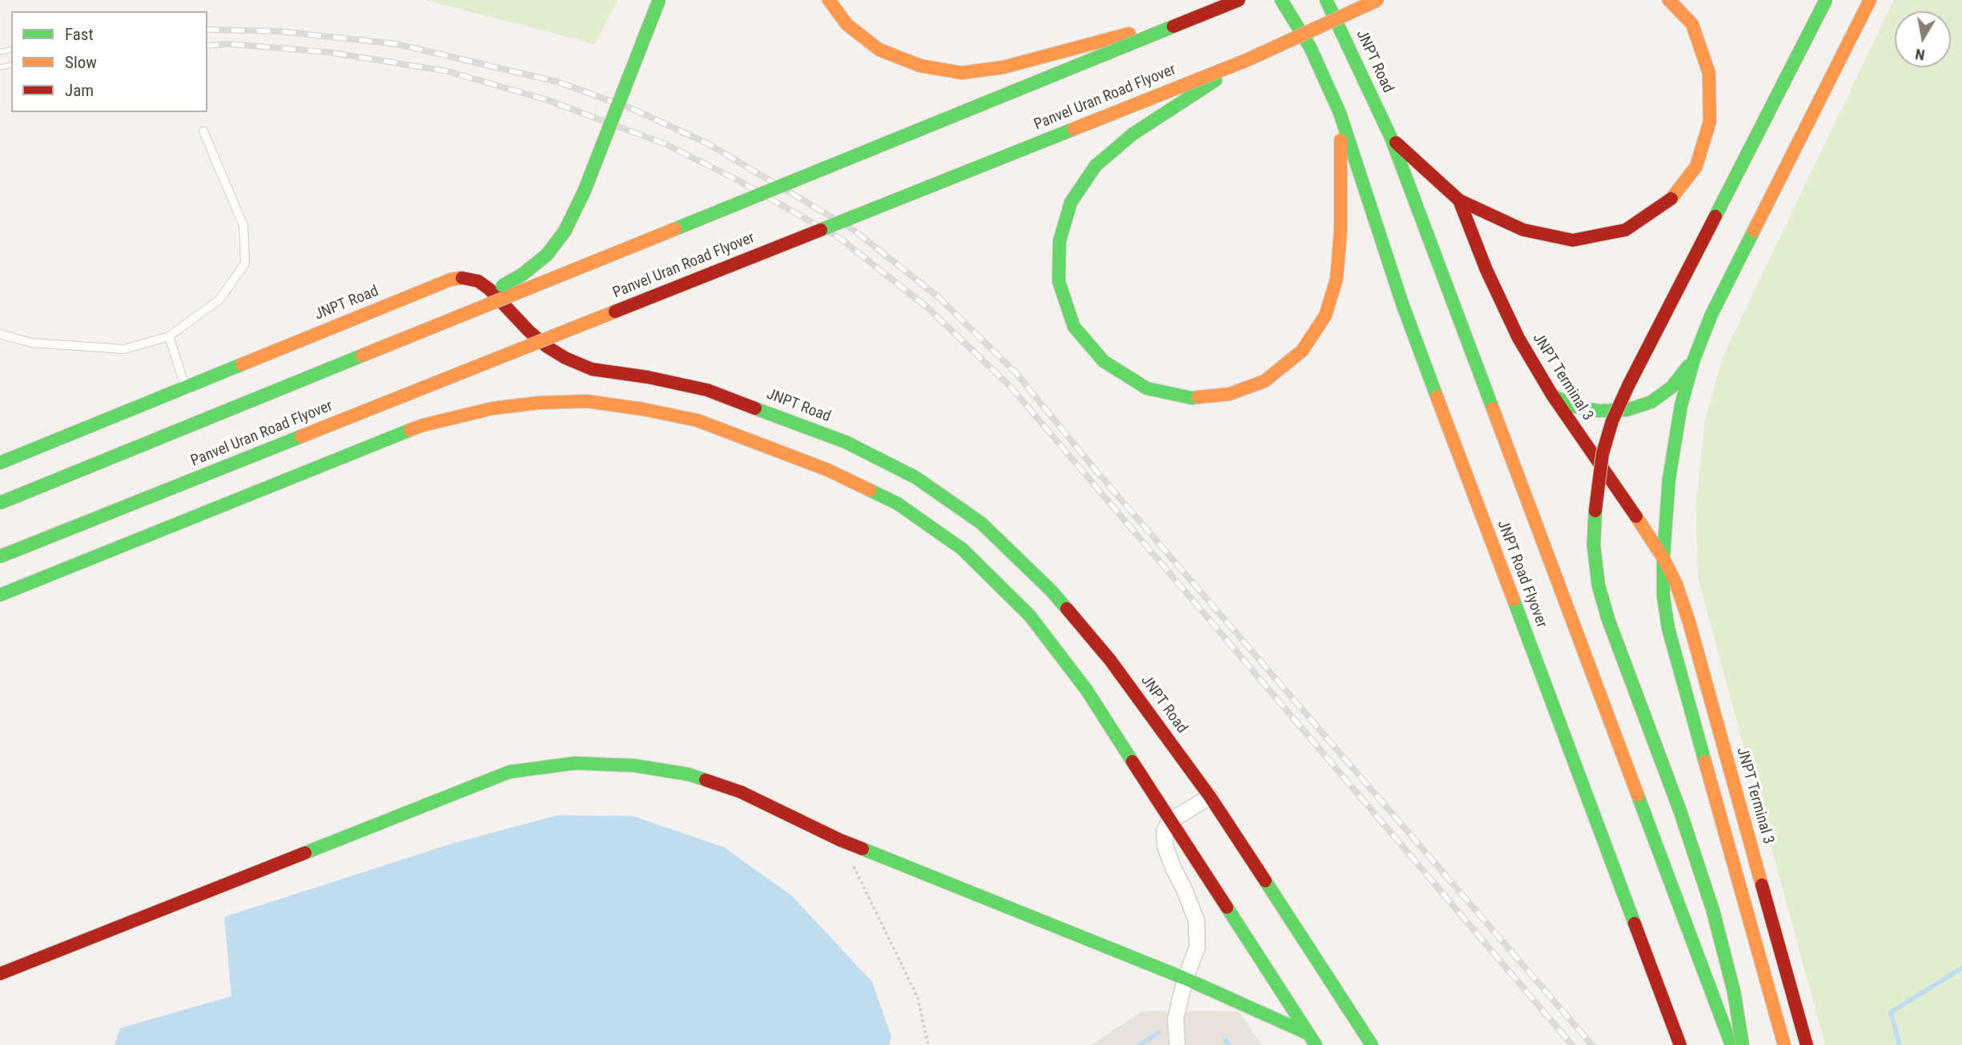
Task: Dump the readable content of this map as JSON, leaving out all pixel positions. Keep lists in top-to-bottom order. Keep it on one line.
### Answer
{"streets":{"main road":["JNPT Road","Panvel Uran Road Flyover","JNPT Terminal 3","JNPT Road Flyover"]},"crossings":[["JNPT Road","JNPT Road Flyover"]],"legend":["Fast","Slow","Jam"],"north":"bottom"}
